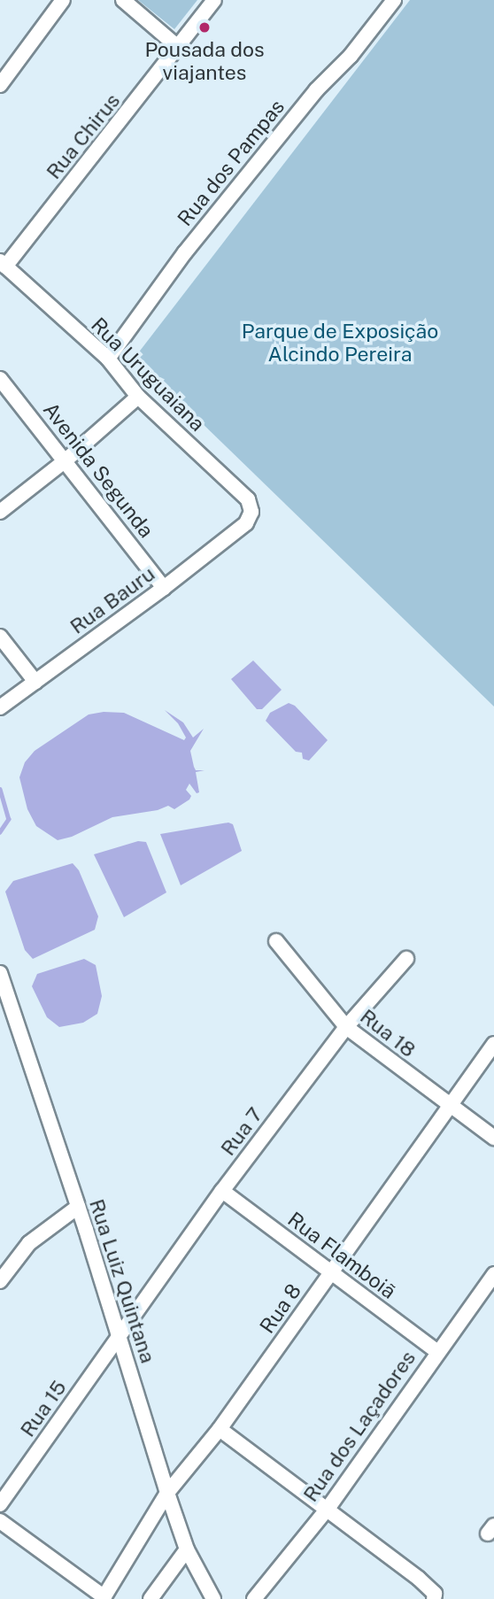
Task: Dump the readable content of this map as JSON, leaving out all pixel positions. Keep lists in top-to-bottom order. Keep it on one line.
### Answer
{"streets":{"street":["Rua Chirus","Rua dos Pampas","Rua Uruguaiana","Avenida Segunda","Rua Bauru","Rua 18","Rua 7","Rua Flamboiã","Rua Luiz Quintana","Rua 8","Rua 15","Rua dos Laçadores"]},"crossings":[["Rua Chirus","Rua Uruguaiana"],["Rua dos Pampas","Rua Uruguaiana"],["Rua Uruguaiana","Rua Bauru"],["Avenida Segunda","Rua Bauru"],["Rua 18","Rua 7"],["Rua 18","Rua 8"],["Rua 7","Rua Flamboiã"],["Rua 7","Rua Luiz Quintana"],["Rua 7","Rua 15"],["Rua Flamboiã","Rua 8"],["Rua Flamboiã","Rua dos Laçadores"],["Rua Luiz Quintana","Rua 8"],["Rua Luiz Quintana","Rua 15"]],"parks":["Parque de Exposição Alcindo Pereira"],"places":["Pousada dos viajantes"]}
